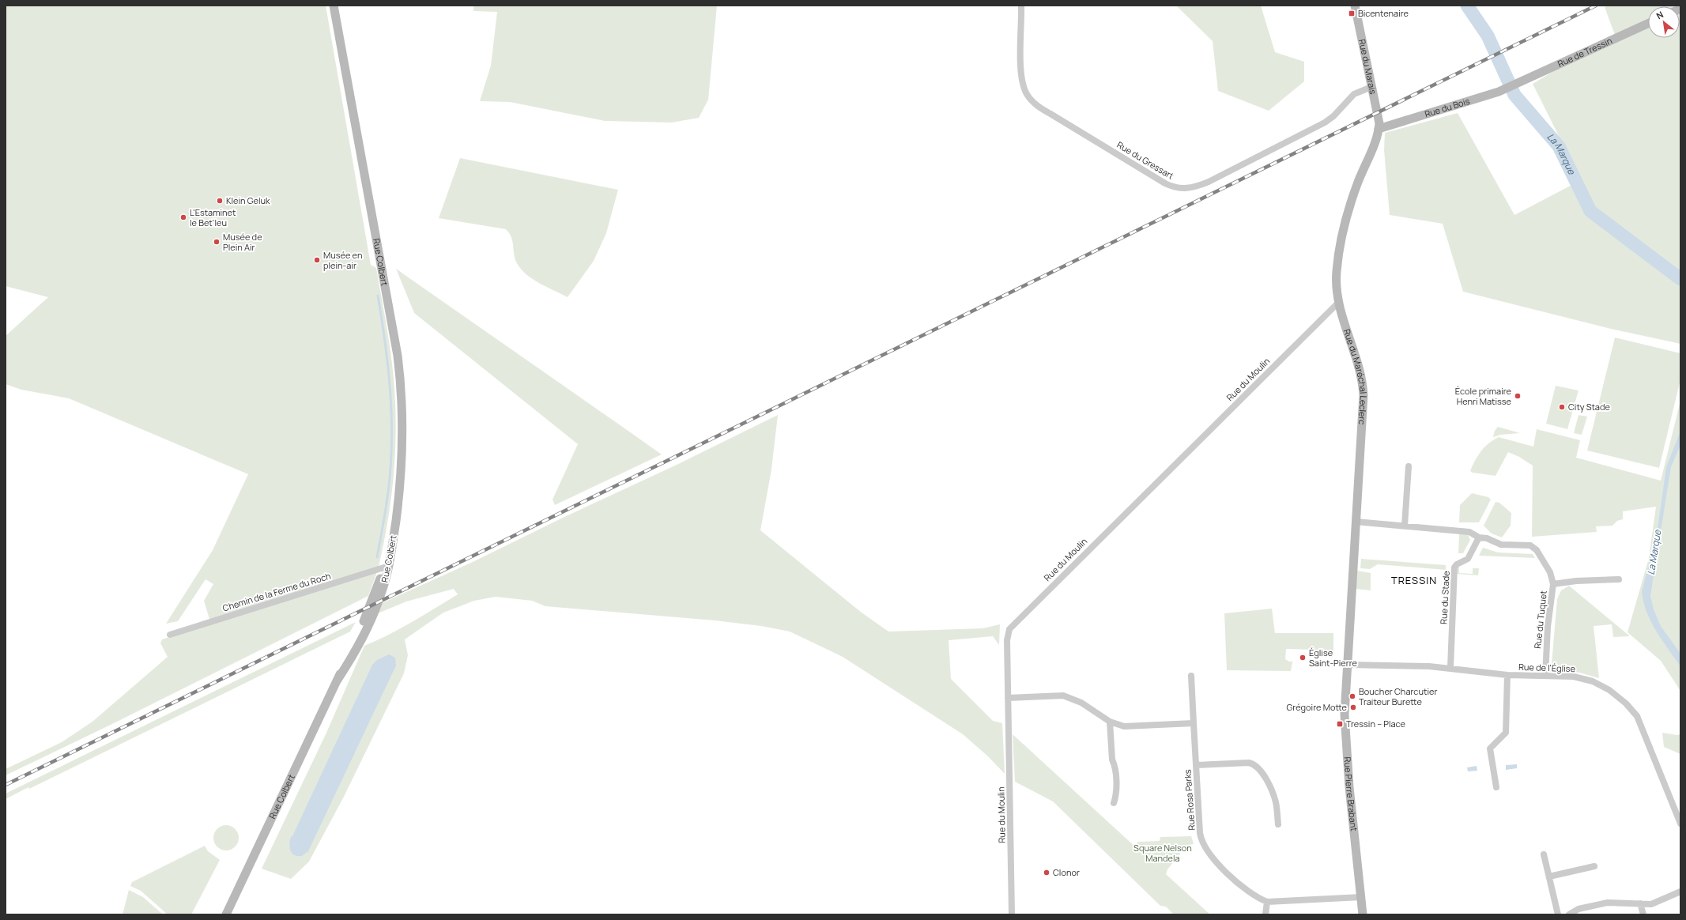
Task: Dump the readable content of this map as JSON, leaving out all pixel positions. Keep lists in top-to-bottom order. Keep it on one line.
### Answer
{"streets":{"street":["Rue de Tressin","Rue du Marais","Rue du Bois","Rue du Gressart","Rue Colbert","Rue du Maréchal Leclerc","Rue du Moulin","Chemin de la Ferme du Roch","Rue du Stade","Rue du Tuquet","Rue de l'Église","Rue Pierre Brabant","Rue Rosa Parks"]},"crossings":[["Rue de Tressin","Rue du Bois"],["Rue du Marais","Rue du Bois"],["Rue du Marais","Rue du Gressart"],["Rue du Marais","Rue du Maréchal Leclerc"],["Rue du Bois","Rue du Maréchal Leclerc"],["Rue Colbert","Chemin de la Ferme du Roch"],["Rue du Maréchal Leclerc","Rue du Moulin"],["Rue du Maréchal Leclerc","Rue Pierre Brabant"],["Rue du Stade","Rue du Tuquet"],["Rue du Stade","Rue de l'Église"],["Rue du Tuquet","Rue de l'Église"],["Rue de l'Église","Rue Pierre Brabant"],["Rue Pierre Brabant","Rue Rosa Parks"]],"districts":["TRESSIN"],"water":["La Marque"],"parks":["Square Nelson Mandela"],"places":{"transit":["Bicentenaire","Tressin – Place"],"other":["Klein Geluk","L'Estaminet le Bet'leu","Musée de Plein Air","Musée en plein-air","École primaire Henri Matisse","City Stade","Église Saint-Pierre","Boucher Charcutier Traiteur Burette","Grégoire Motte","Clonor"]},"north":"top left"}
